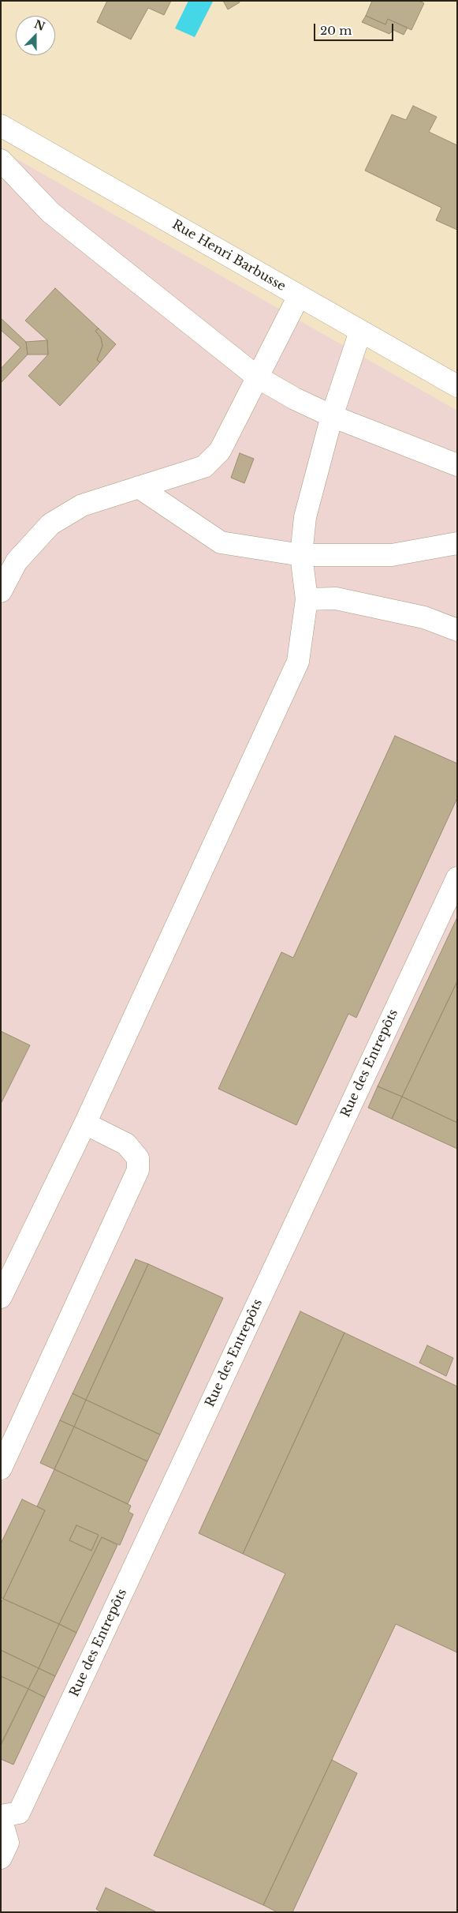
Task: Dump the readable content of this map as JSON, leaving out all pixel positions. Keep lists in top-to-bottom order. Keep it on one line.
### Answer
{"streets":{"street":["Rue Henri Barbusse","Rue des Entrepôts"]},"scale_bar":"20 m","north":"top"}
